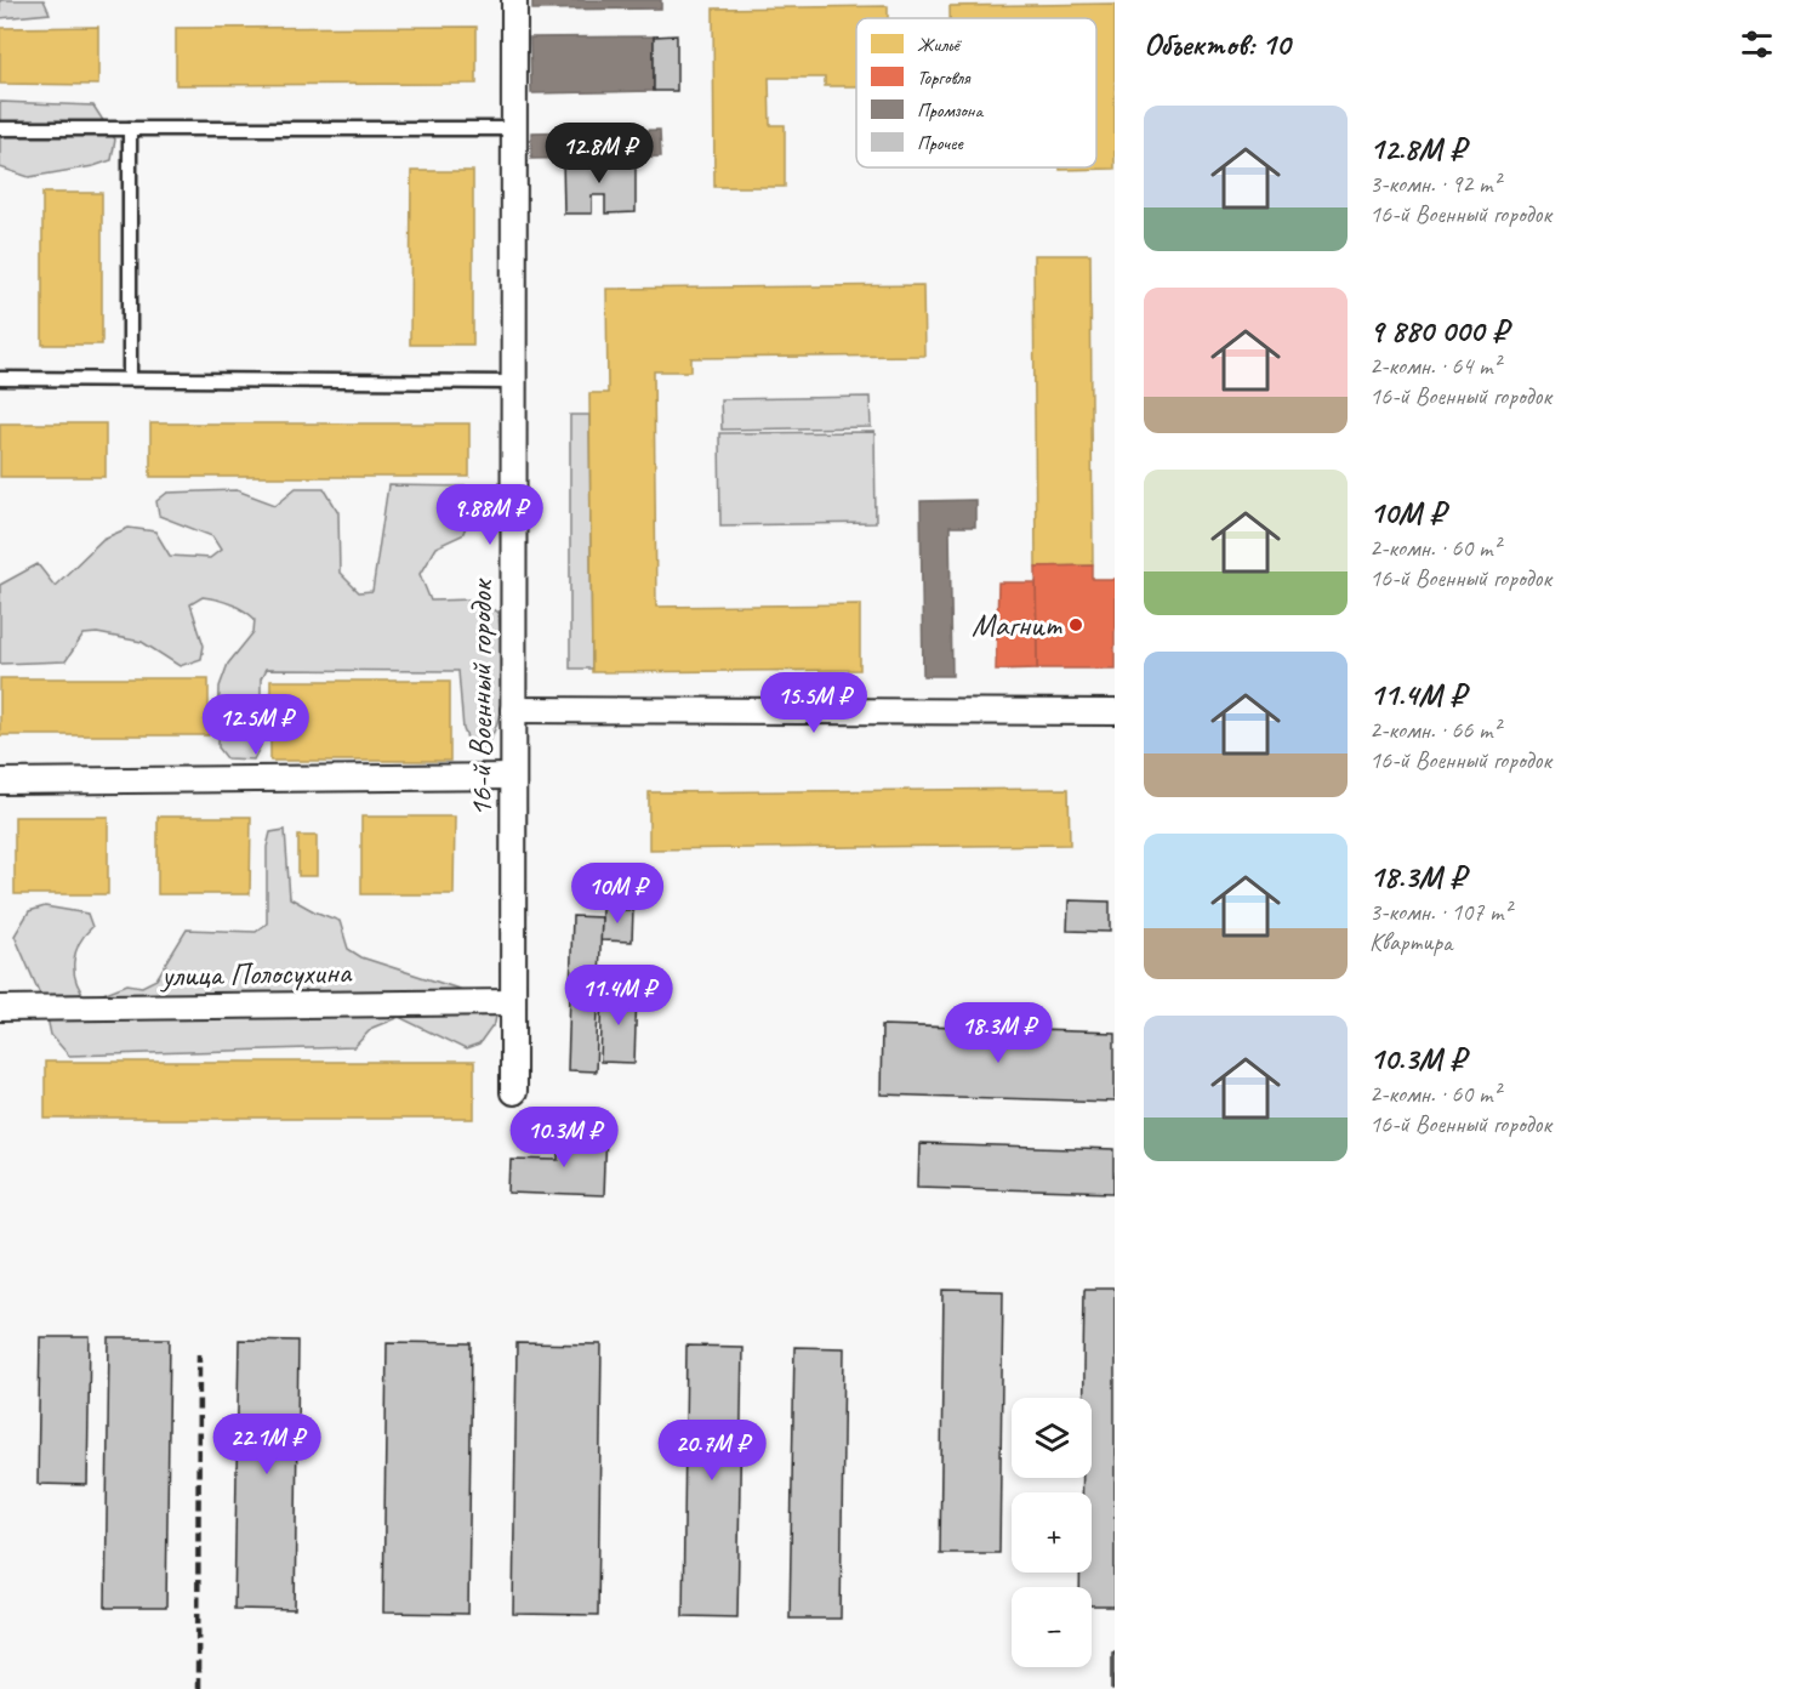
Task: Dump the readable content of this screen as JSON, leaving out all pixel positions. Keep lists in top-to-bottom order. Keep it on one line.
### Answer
{"streets":{"street":["16-й Военный городок","улица Полосухина"]},"crossings":[["16-й Военный городок","улица Полосухина"]],"places":["Магнит"],"legend":["Жильё","Торговля","Промзона","Прочее"],"page":{"heading":"Объектов: 10","list":[{"name":"12.8M ₽","note":"3-комн. · 92 m² · 16-й Военный городок"},{"name":"9 880 000 ₽","note":"2-комн. · 64 m² · 16-й Военный городок"},{"name":"10M ₽","note":"2-комн. · 60 m² · 16-й Военный городок"},{"name":"11.4M ₽","note":"2-комн. · 66 m² · 16-й Военный городок"},{"name":"18.3M ₽","note":"3-комн. · 107 m² · Квартира"},{"name":"10.3M ₽","note":"2-комн. · 60 m² · 16-й Военный городок"}],"price":["12.8M ₽","9.88M ₽","15.5M ₽","12.5M ₽","10M ₽","11.4M ₽","18.3M ₽","10.3M ₽","22.1M ₽","20.7M ₽"],"map_buttons":["+","−"]}}
